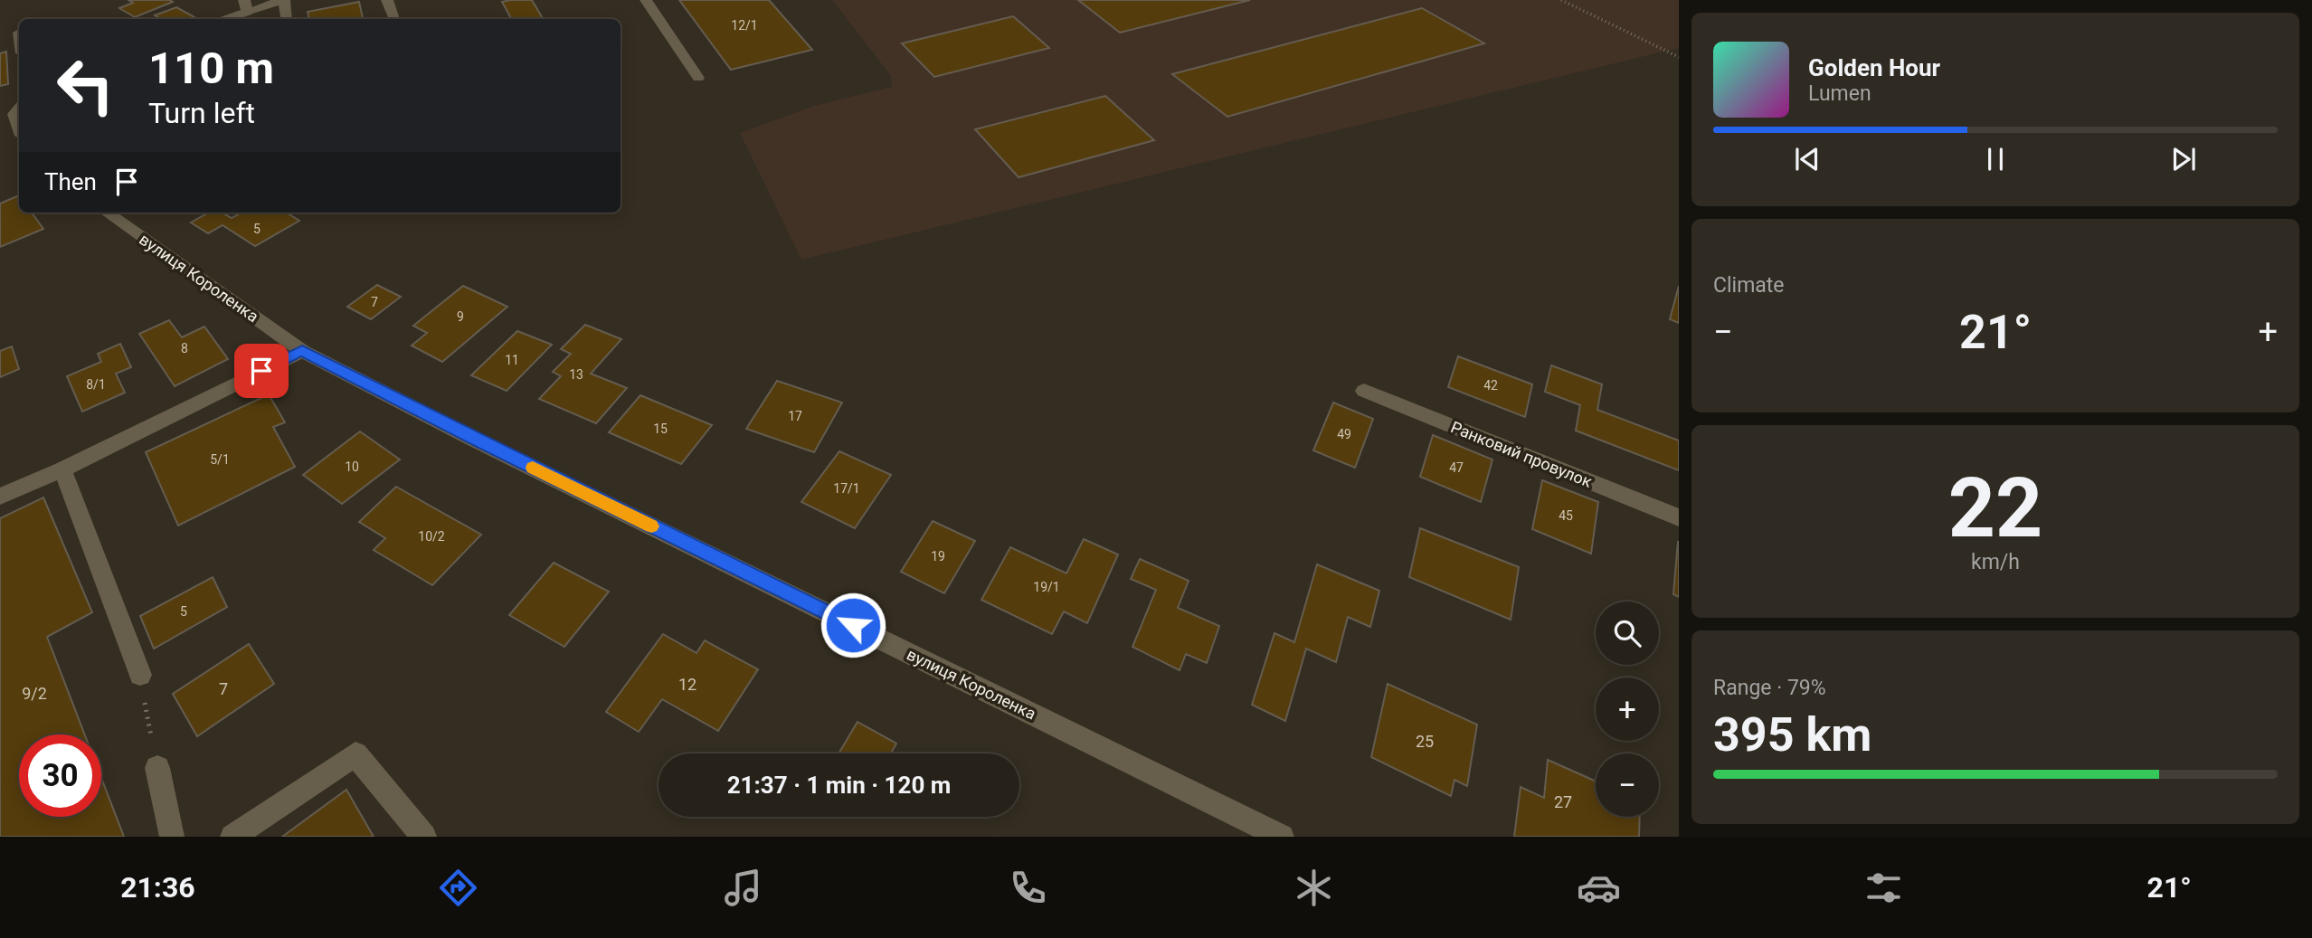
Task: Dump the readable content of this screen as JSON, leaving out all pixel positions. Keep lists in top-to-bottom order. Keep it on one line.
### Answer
{"streets":{"street":["вулиця Короленка","Ранковий провулок"]},"house_numbers":["12/1","5","7","9","8","11","13","8/1","42","17","15","49","5/1","10","47","17/1","45","10/2","19","19/1","5","12","7","9/2","25","27"],"page":{"turn":["110 m","Turn left"],"song":["Golden Hour","Lumen"],"then":"Then","tile":["Climate",["22","km/h"],["Range · 79%","395 km"]],"heat":["−","21°","+"],"map_buttons":["+","−"],"limit":"30","trip":"21:37 · 1 min · 120 m","tabs":["21:36","21°"]}}
